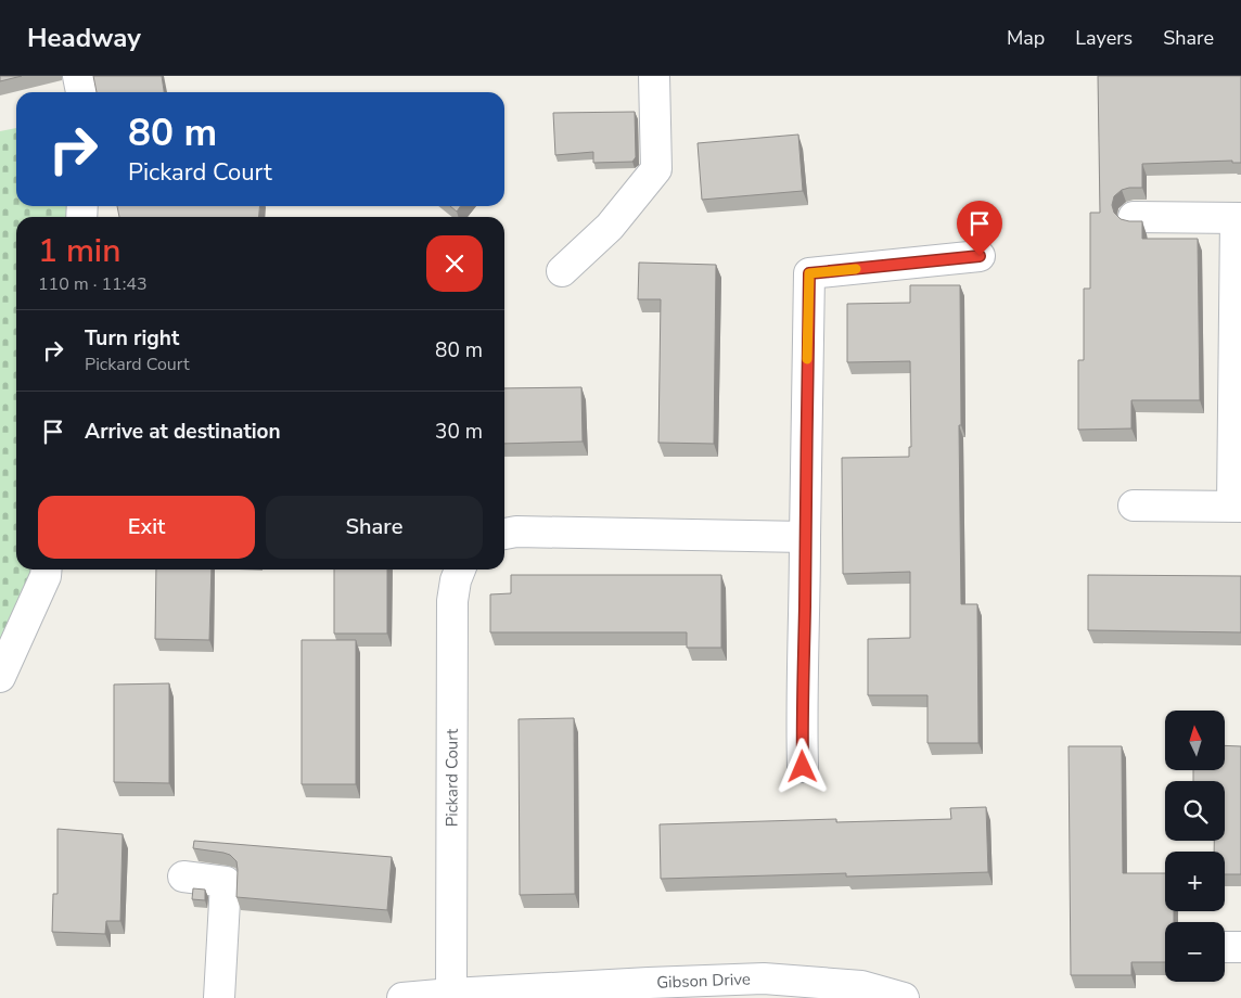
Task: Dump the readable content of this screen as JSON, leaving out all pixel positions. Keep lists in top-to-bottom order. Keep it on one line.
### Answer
{"streets":{"street":["Pickard Court","Gibson Drive"]},"crossings":[["Pickard Court","Gibson Drive"]],"north":"top","page":{"header":"Headway","nav":["Map","Layers","Share"],"turn":["80 m","Pickard Court"],"heading":["1 min","110 m · 11:43"],"list":[{"name":"Turn right","note":"Pickard Court","value":"80 m"},{"name":"Arrive at destination","value":"30 m"}],"buttons":["Exit","Share"],"map_buttons":["+","−"]}}
